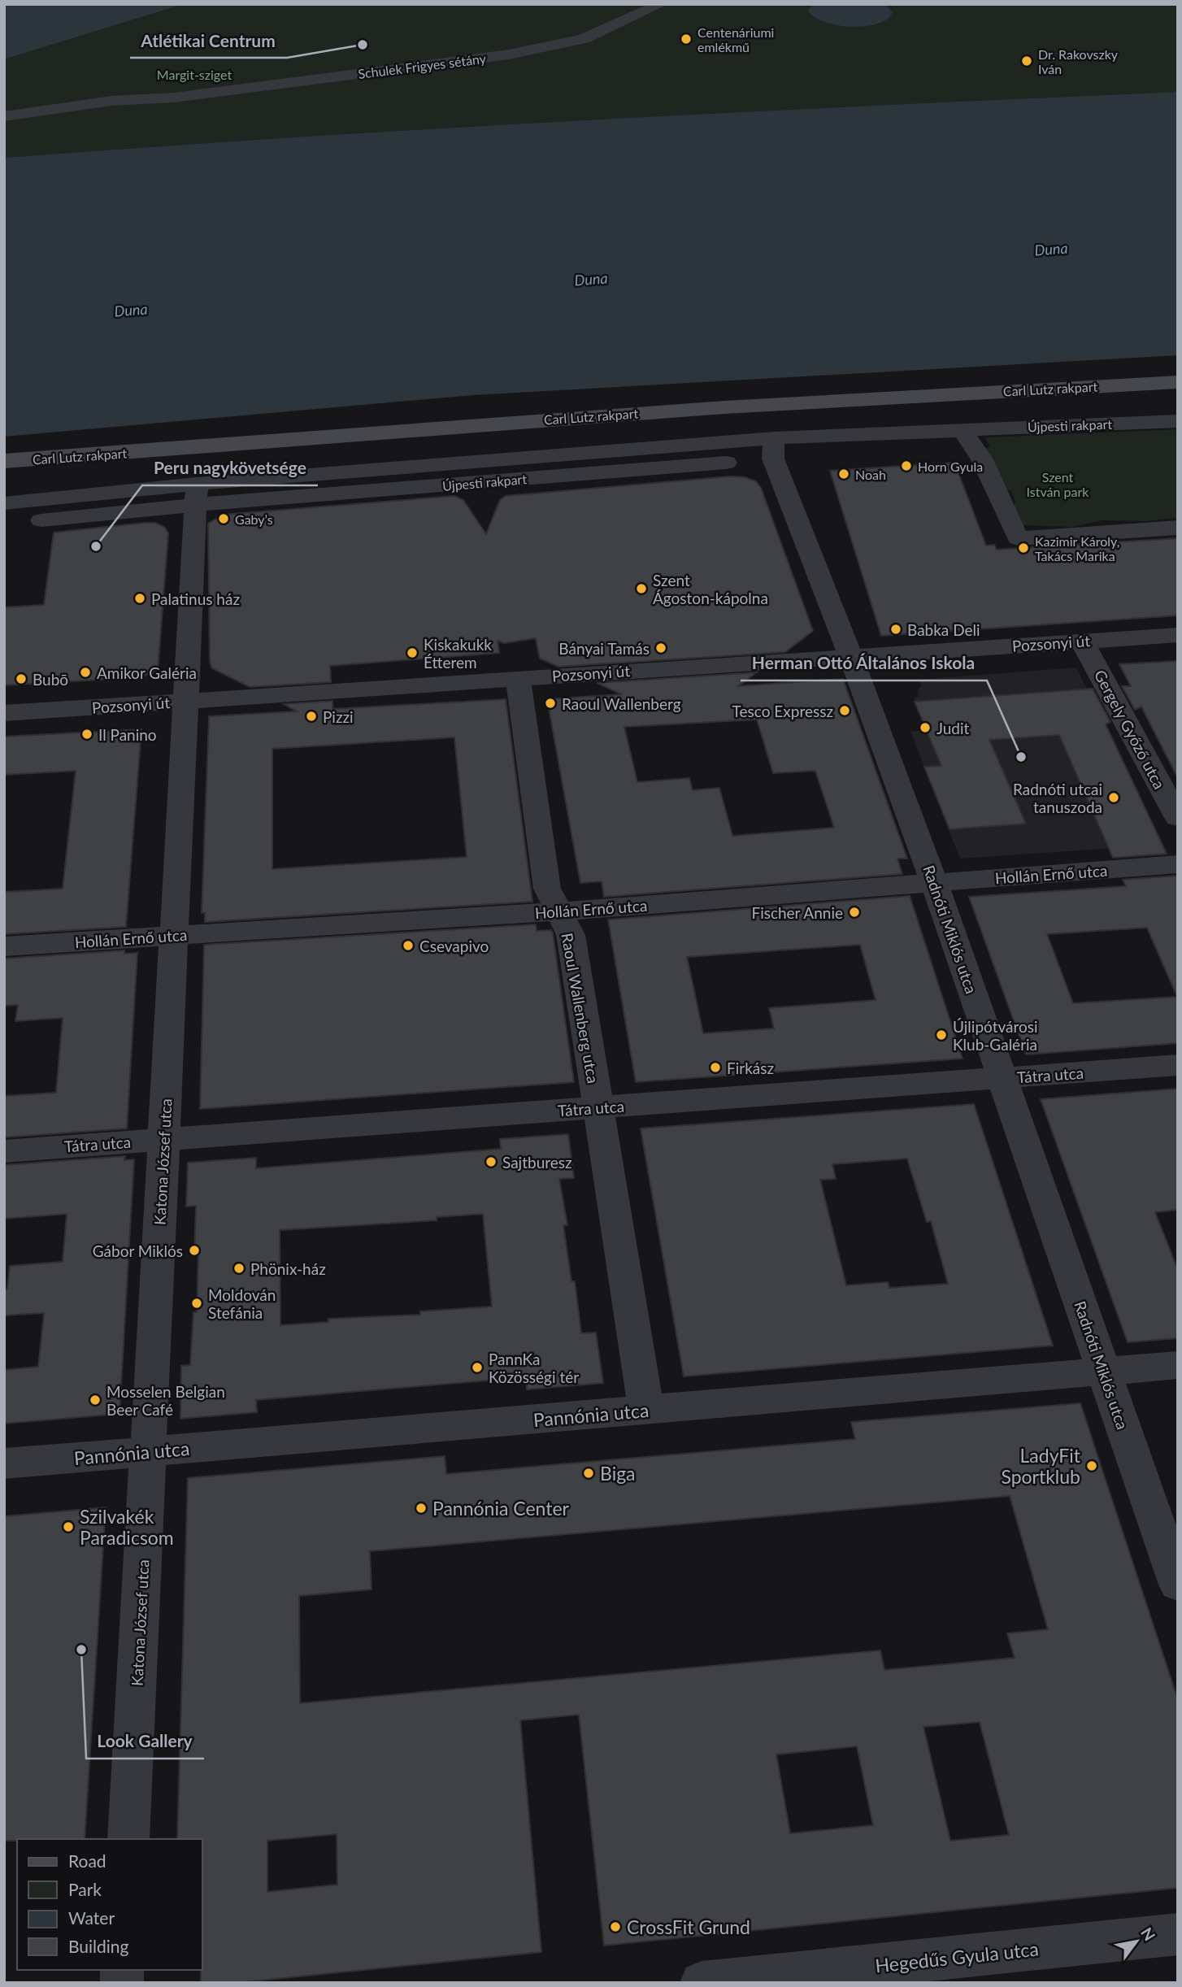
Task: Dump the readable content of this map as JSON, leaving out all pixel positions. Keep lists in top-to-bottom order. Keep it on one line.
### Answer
{"streets":{"main road":["Carl Lutz rakpart"],"street":["Schulek Frigyes sétány","Újpesti rakpart","Pozsonyi út","Gergely Győző utca","Hollán Ernő utca","Radnóti Miklós utca","Raoul Wallenberg utca","Tátra utca","Katona József utca","Pannónia utca","Hegedűs Gyula utca"]},"crossings":[["Újpesti rakpart","Radnóti Miklós utca"],["Újpesti rakpart","Katona József utca"],["Pozsonyi út","Gergely Győző utca"],["Pozsonyi út","Radnóti Miklós utca"],["Pozsonyi út","Raoul Wallenberg utca"],["Pozsonyi út","Katona József utca"],["Hollán Ernő utca","Radnóti Miklós utca"],["Hollán Ernő utca","Raoul Wallenberg utca"],["Hollán Ernő utca","Katona József utca"],["Radnóti Miklós utca","Tátra utca"],["Radnóti Miklós utca","Pannónia utca"],["Raoul Wallenberg utca","Tátra utca"],["Raoul Wallenberg utca","Pannónia utca"],["Tátra utca","Katona József utca"],["Katona József utca","Pannónia utca"]],"water":["Duna"],"parks":["Margit-sziget","Szent István park"],"places":["Centenáriumi emlékmű","Atlétikai Centrum","Dr. Rakovszky Iván","Horn Gyula","Noah","Gaby’s","Peru nagykövetsége","Kazimir Károly, Takács Marika","Szent Ágoston-kápolna","Palatinus ház","Babka Deli","Bányai Tamás","Kiskakukk Étterem","Amikor Galéria","Bubō","Raoul Wallenberg","Tesco Expressz","Pizzi","Judit","Il Panino","Herman Ottó Általános Iskola","Radnóti utcai tanuszoda","Fischer Annie","Csevapivo","Újlipótvárosi Klub-Galéria","Firkász","Sajtburesz","Gábor Miklós","Phönix-ház","Moldován Stefánia","PannKa Közösségi tér","Mosselen Belgian Beer Café","LadyFit Sportklub","Biga","Pannónia Center","Szilvakék Paradicsom","Look Gallery","CrossFit Grund"],"legend":["Road","Park","Water","Building"],"north":"top right"}
